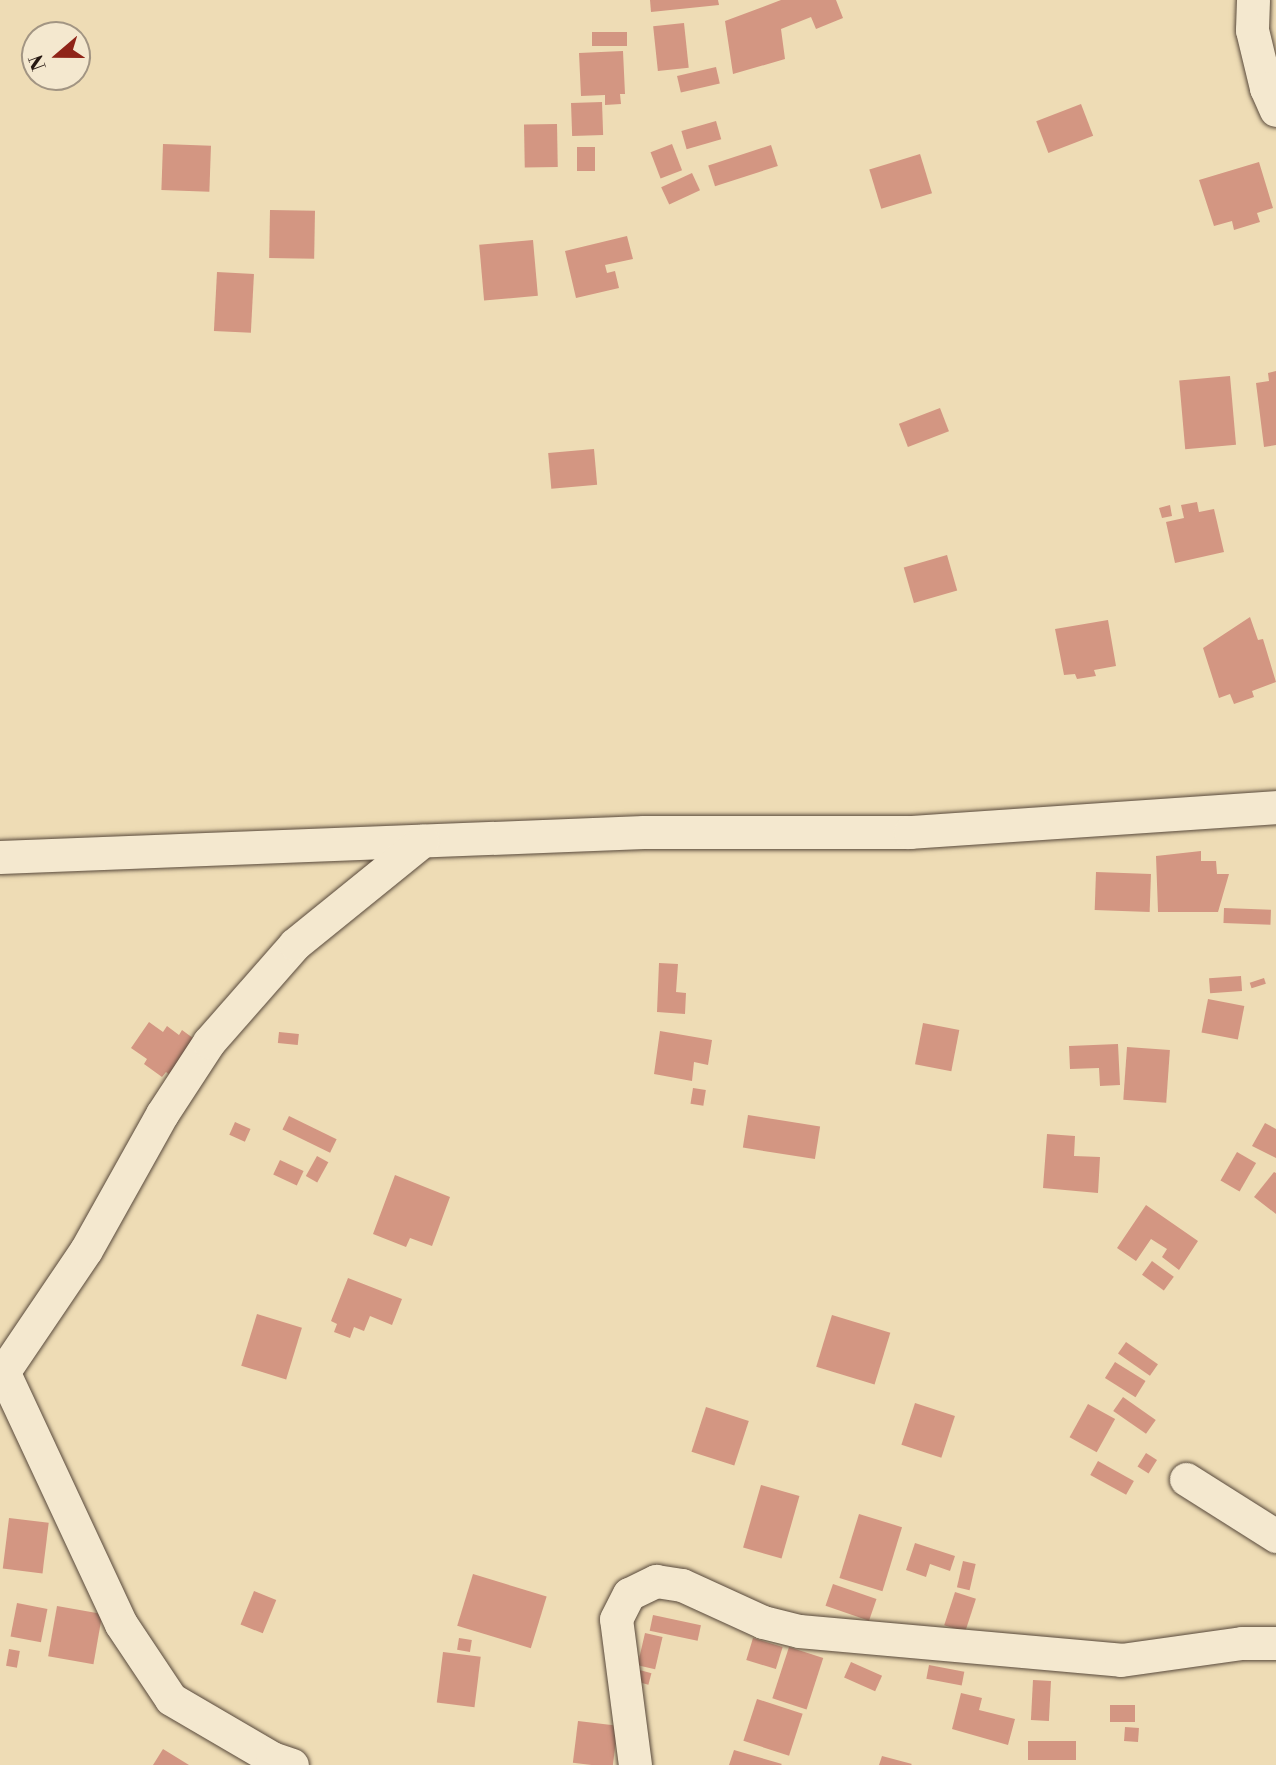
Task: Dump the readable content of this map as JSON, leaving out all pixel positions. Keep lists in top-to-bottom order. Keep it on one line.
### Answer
{"north":"left"}
